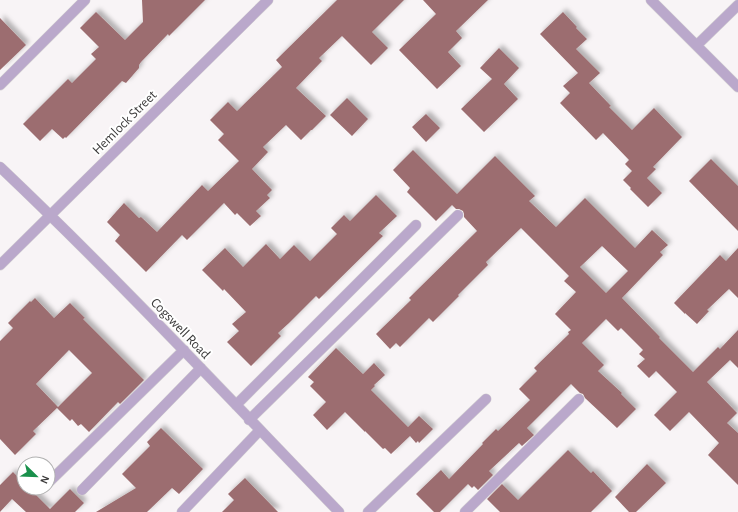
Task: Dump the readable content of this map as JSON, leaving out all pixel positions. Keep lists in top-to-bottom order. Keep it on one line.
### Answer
{"streets":{"street":["Hemlock Street","Cogswell Road"]},"crossings":[["Hemlock Street","Cogswell Road"]],"north":"bottom right"}
